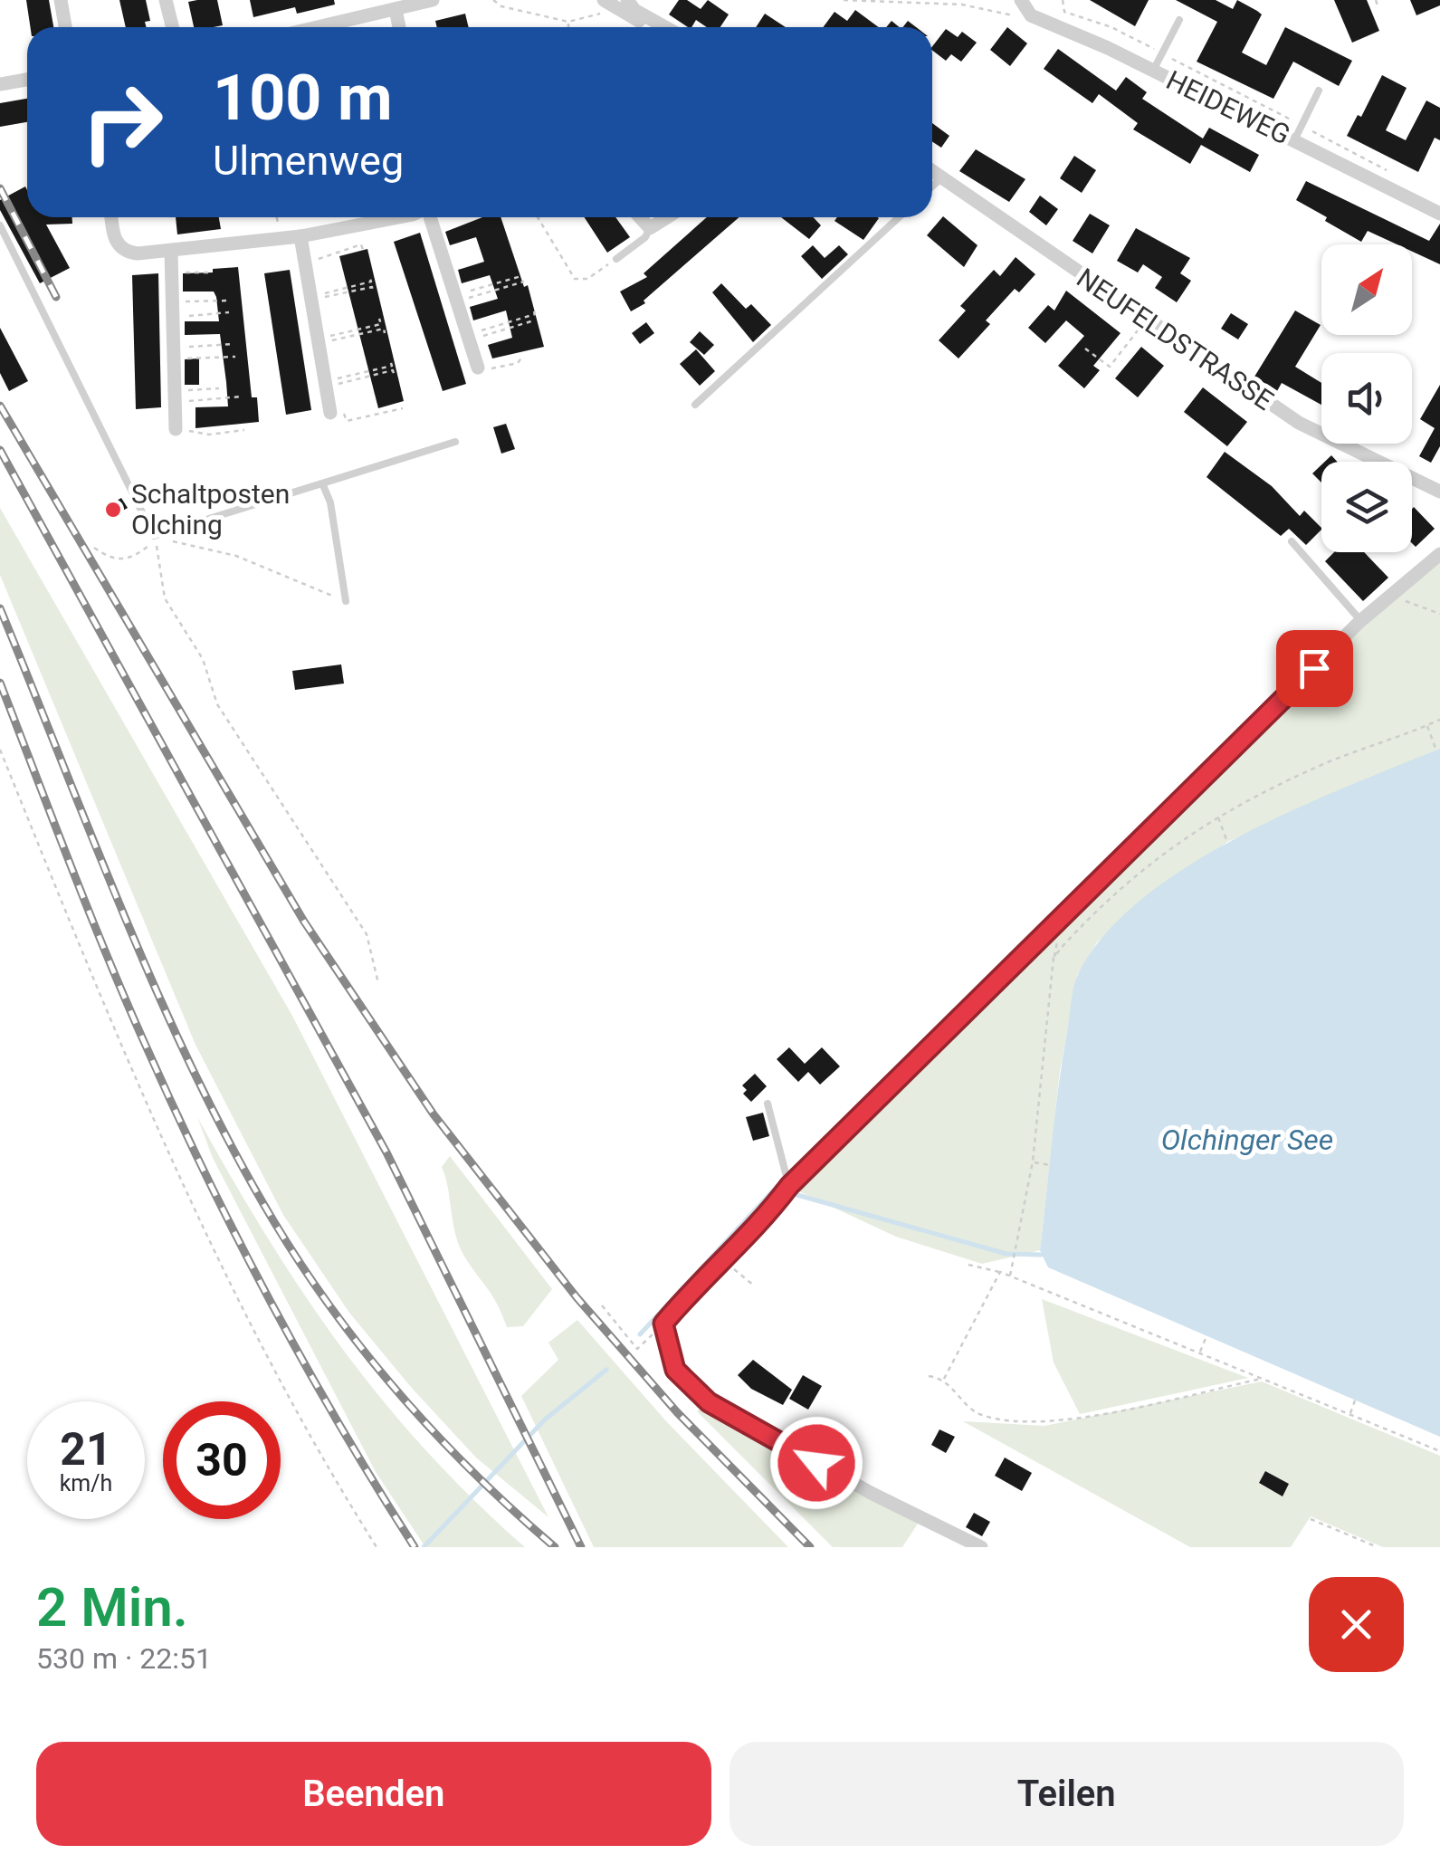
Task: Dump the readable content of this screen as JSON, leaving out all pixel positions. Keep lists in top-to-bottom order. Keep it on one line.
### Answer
{"streets":{"street":["HEIDEWEG","NEUFELDSTRASSE"]},"water":["Olchinger See"],"places":["Schaltposten Olching"],"north":"top right","page":{"turn":["100 m","Ulmenweg"],"speed":"21 km/h","limit":"30","heading":["2 Min.","530 m · 22:51"],"buttons":["Beenden","Teilen"]}}
